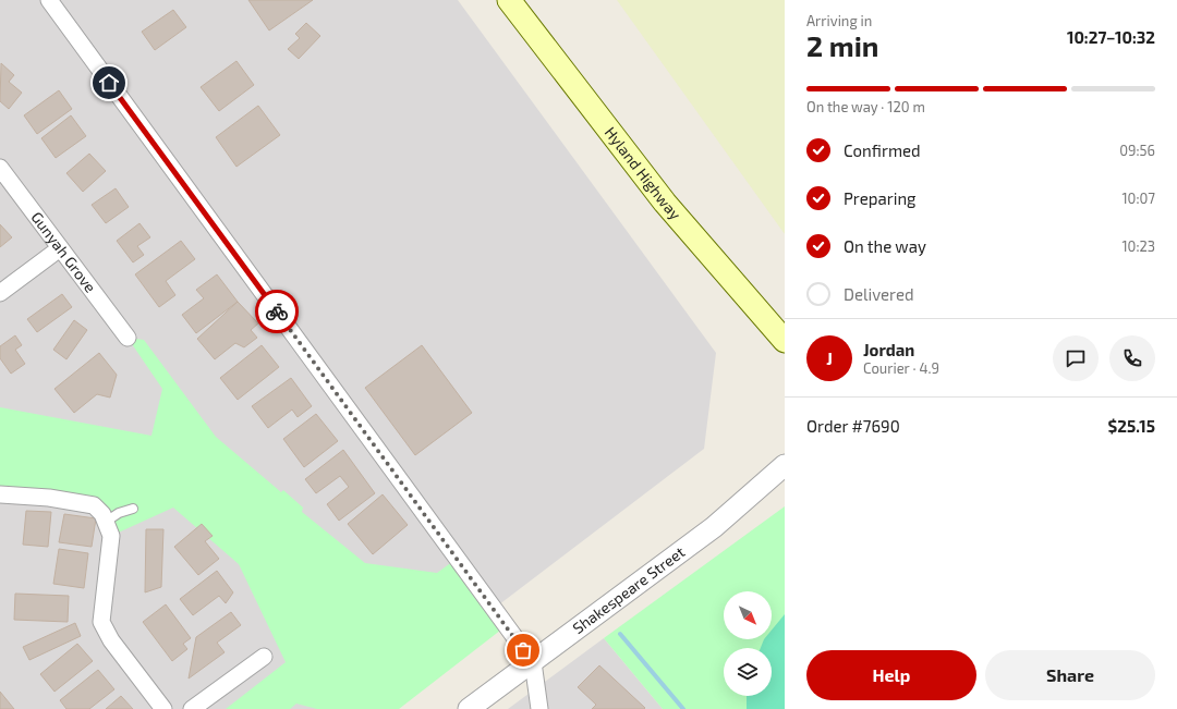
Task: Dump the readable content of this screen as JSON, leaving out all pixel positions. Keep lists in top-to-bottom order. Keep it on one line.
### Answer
{"streets":{"main road":["Hyland Highway"],"street":["Gunyah Grove","Shakespeare Street"]},"north":"bottom right","page":{"heading":["2 min","Arriving in","10:27–10:32"],"panel":["Jordan","Courier · 4.9","Order #7690","$25.15"],"bar":"On the way · 120 m","list":[["Confirmed","09:56"],["Preparing","10:07"],["On the way","10:23"],"Delivered"],"round":"J","buttons":["Help","Share"]}}
